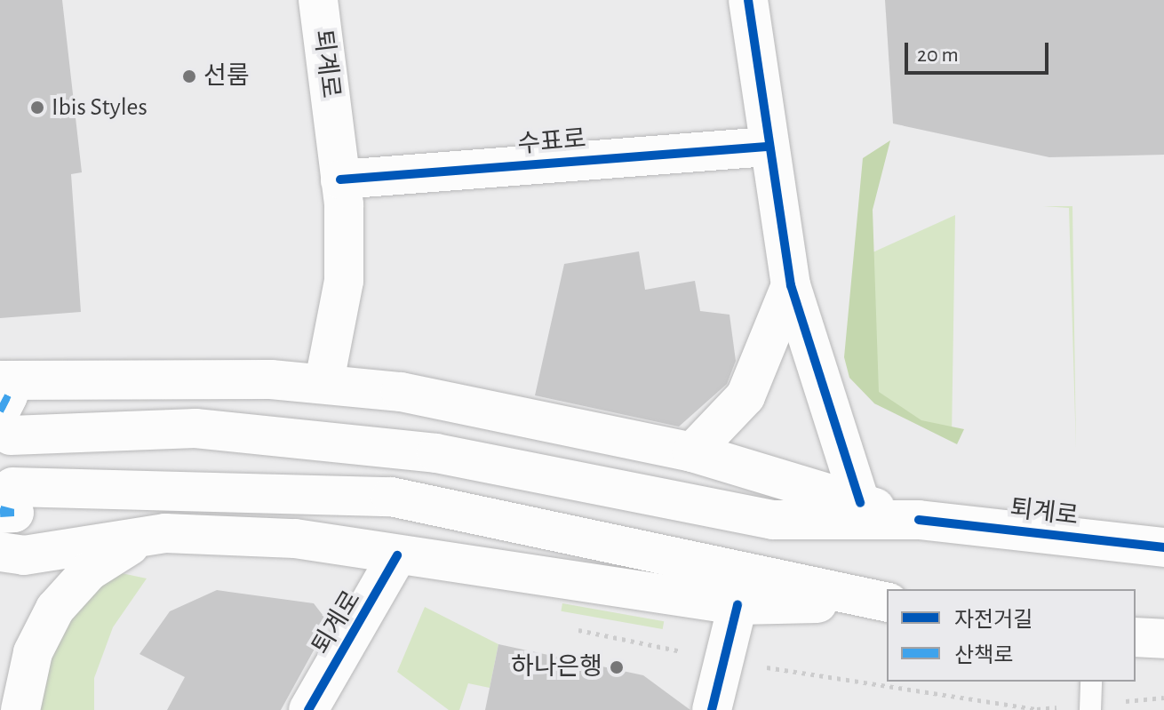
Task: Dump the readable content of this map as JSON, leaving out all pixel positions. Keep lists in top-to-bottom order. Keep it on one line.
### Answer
{"streets":{"main road":["퇴계로","수표로"]},"crossings":[["퇴계로","수표로"]],"places":["선룸","Ibis Styles","하나은행"],"legend":["자전거길","산책로"],"scale_bar":"20 m"}
